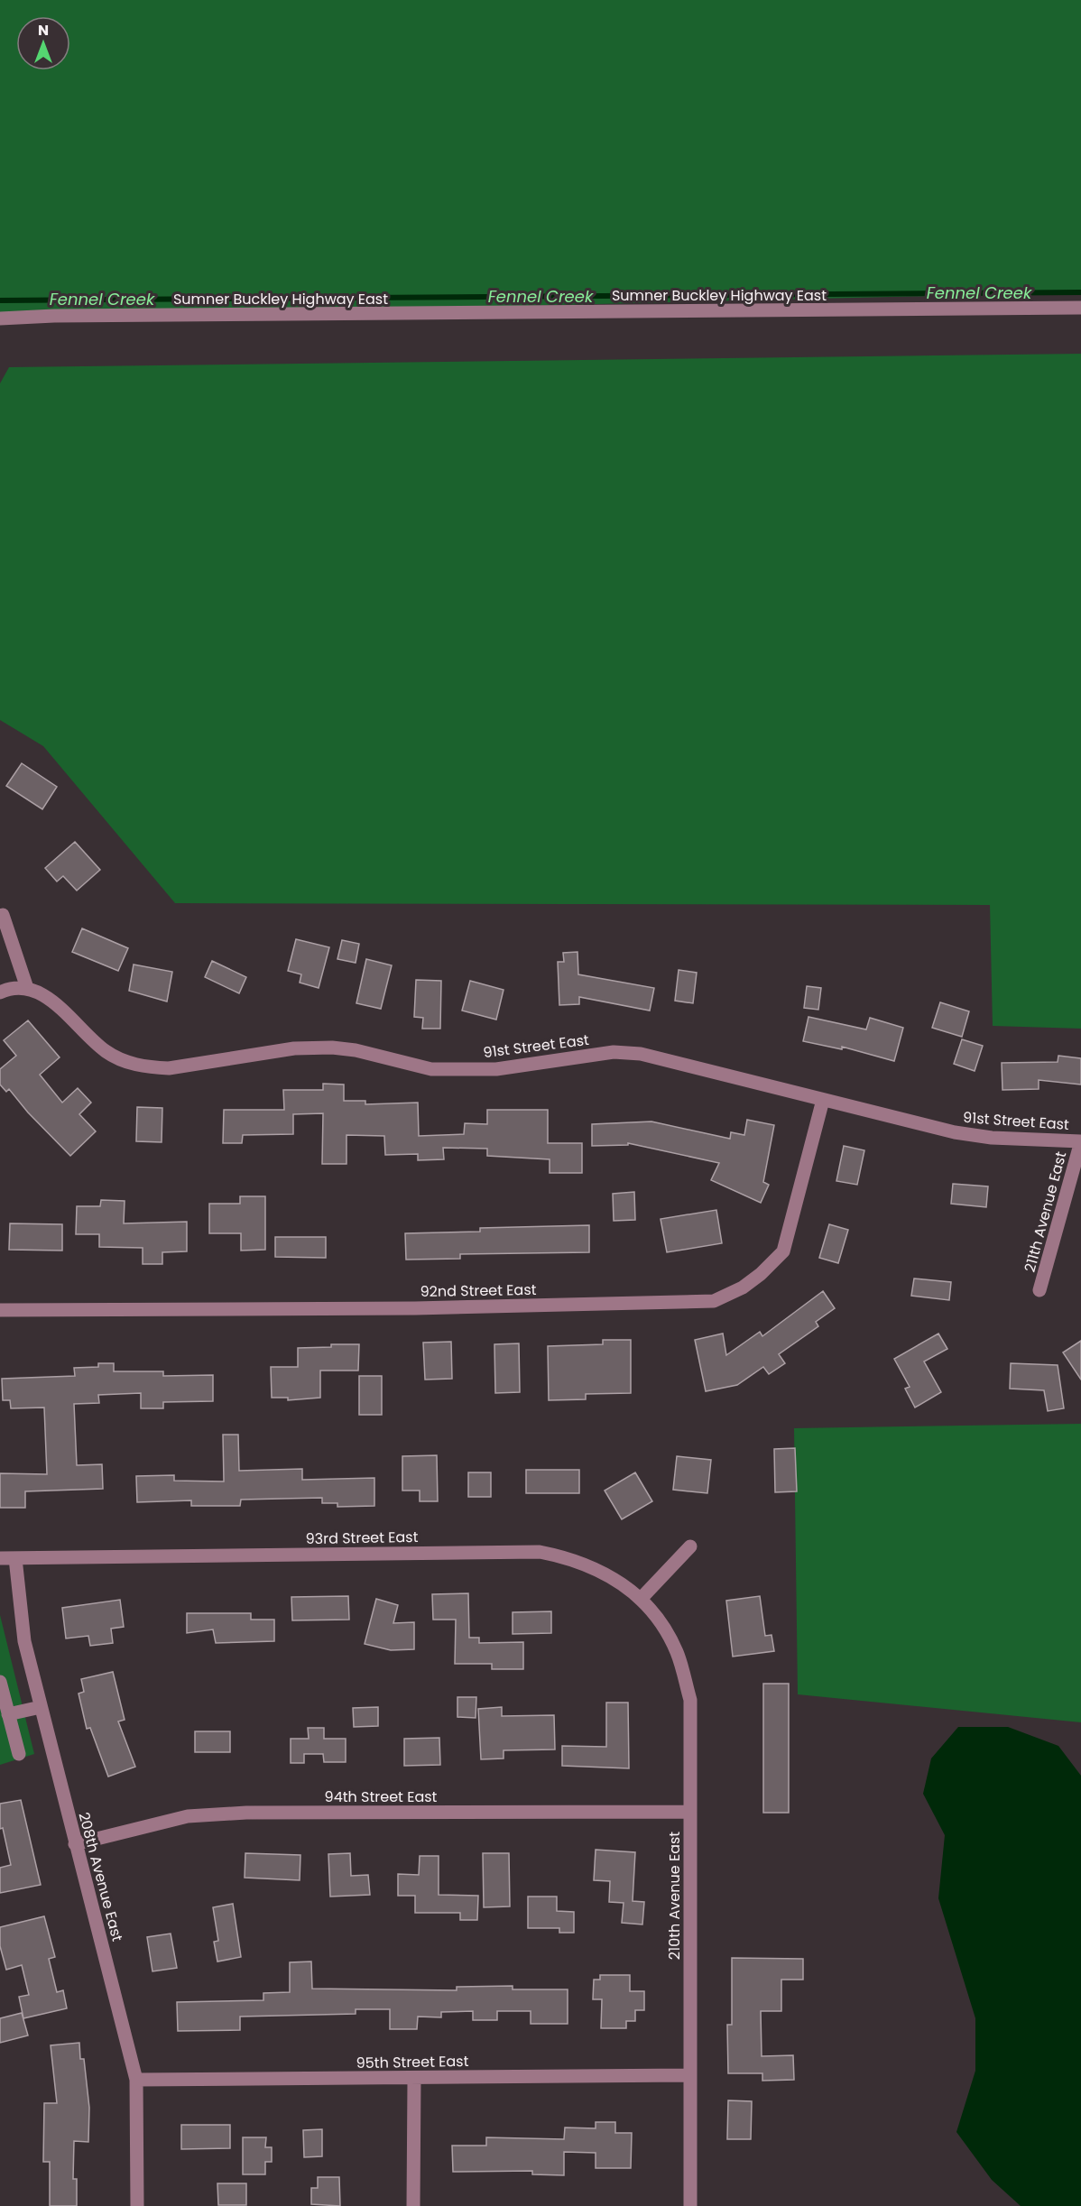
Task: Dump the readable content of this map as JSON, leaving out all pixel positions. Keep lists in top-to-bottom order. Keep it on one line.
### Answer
{"streets":{"street":["Sumner Buckley Highway East","91st Street East","211th Avenue East","92nd Street East","93rd Street East","94th Street East","208th Avenue East","210th Avenue East","95th Street East"]},"crossings":[["91st Street East","211th Avenue East"],["91st Street East","92nd Street East"],["93rd Street East","208th Avenue East"],["93rd Street East","210th Avenue East"],["94th Street East","208th Avenue East"],["94th Street East","210th Avenue East"],["208th Avenue East","95th Street East"],["210th Avenue East","95th Street East"]],"water":["Fennel Creek"],"north":"top"}
